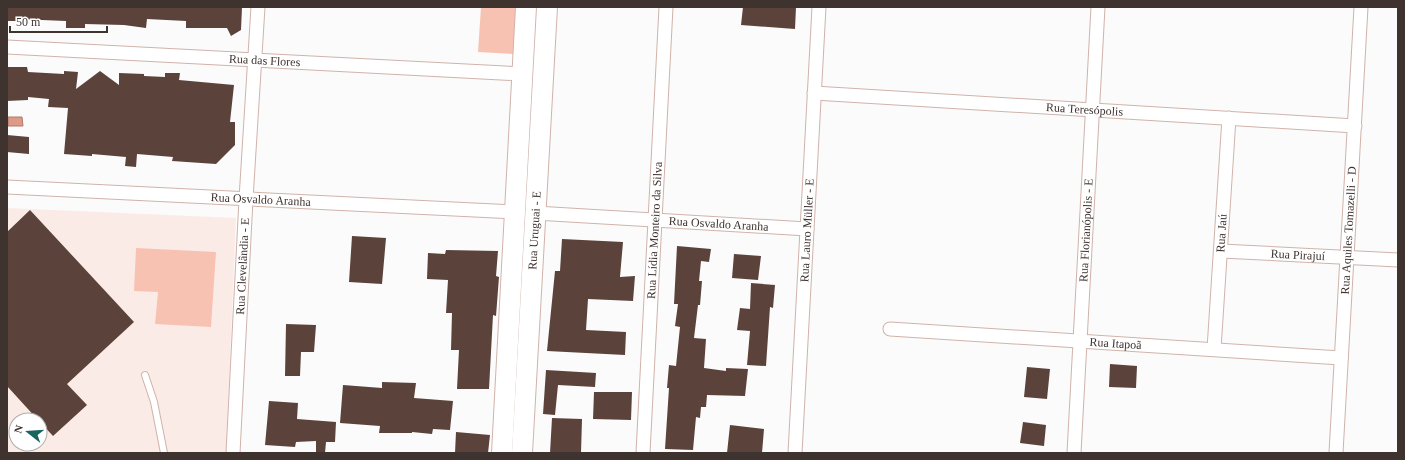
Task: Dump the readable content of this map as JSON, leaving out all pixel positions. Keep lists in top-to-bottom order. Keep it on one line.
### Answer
{"streets":{"main road":["Rua Uruguai - E"],"street":["Rua das Flores","Rua Teresópolis","Rua Osvaldo Aranha","Rua Lídia Monteiro da Silva","Rua Lauro Müller - E","Rua Florianópolis - E","Rua Aquiles Tomazelli - D","Rua Jaú","Rua Pirajuí","Rua Clevelândia - E","Rua Itapoã"]},"crossings":[["Rua das Flores","Rua Uruguai - E"],["Rua das Flores","Rua Clevelândia - E"],["Rua Teresópolis","Rua Lauro Müller - E"],["Rua Teresópolis","Rua Florianópolis - E"],["Rua Teresópolis","Rua Aquiles Tomazelli - D"],["Rua Teresópolis","Rua Jaú"],["Rua Osvaldo Aranha","Rua Uruguai - E"],["Rua Osvaldo Aranha","Rua Lídia Monteiro da Silva"],["Rua Osvaldo Aranha","Rua Lauro Müller - E"],["Rua Osvaldo Aranha","Rua Clevelândia - E"],["Rua Florianópolis - E","Rua Itapoã"],["Rua Aquiles Tomazelli - D","Rua Pirajuí"],["Rua Aquiles Tomazelli - D","Rua Itapoã"],["Rua Jaú","Rua Pirajuí"],["Rua Jaú","Rua Itapoã"]],"scale_bar":"50 m","north":"left"}
